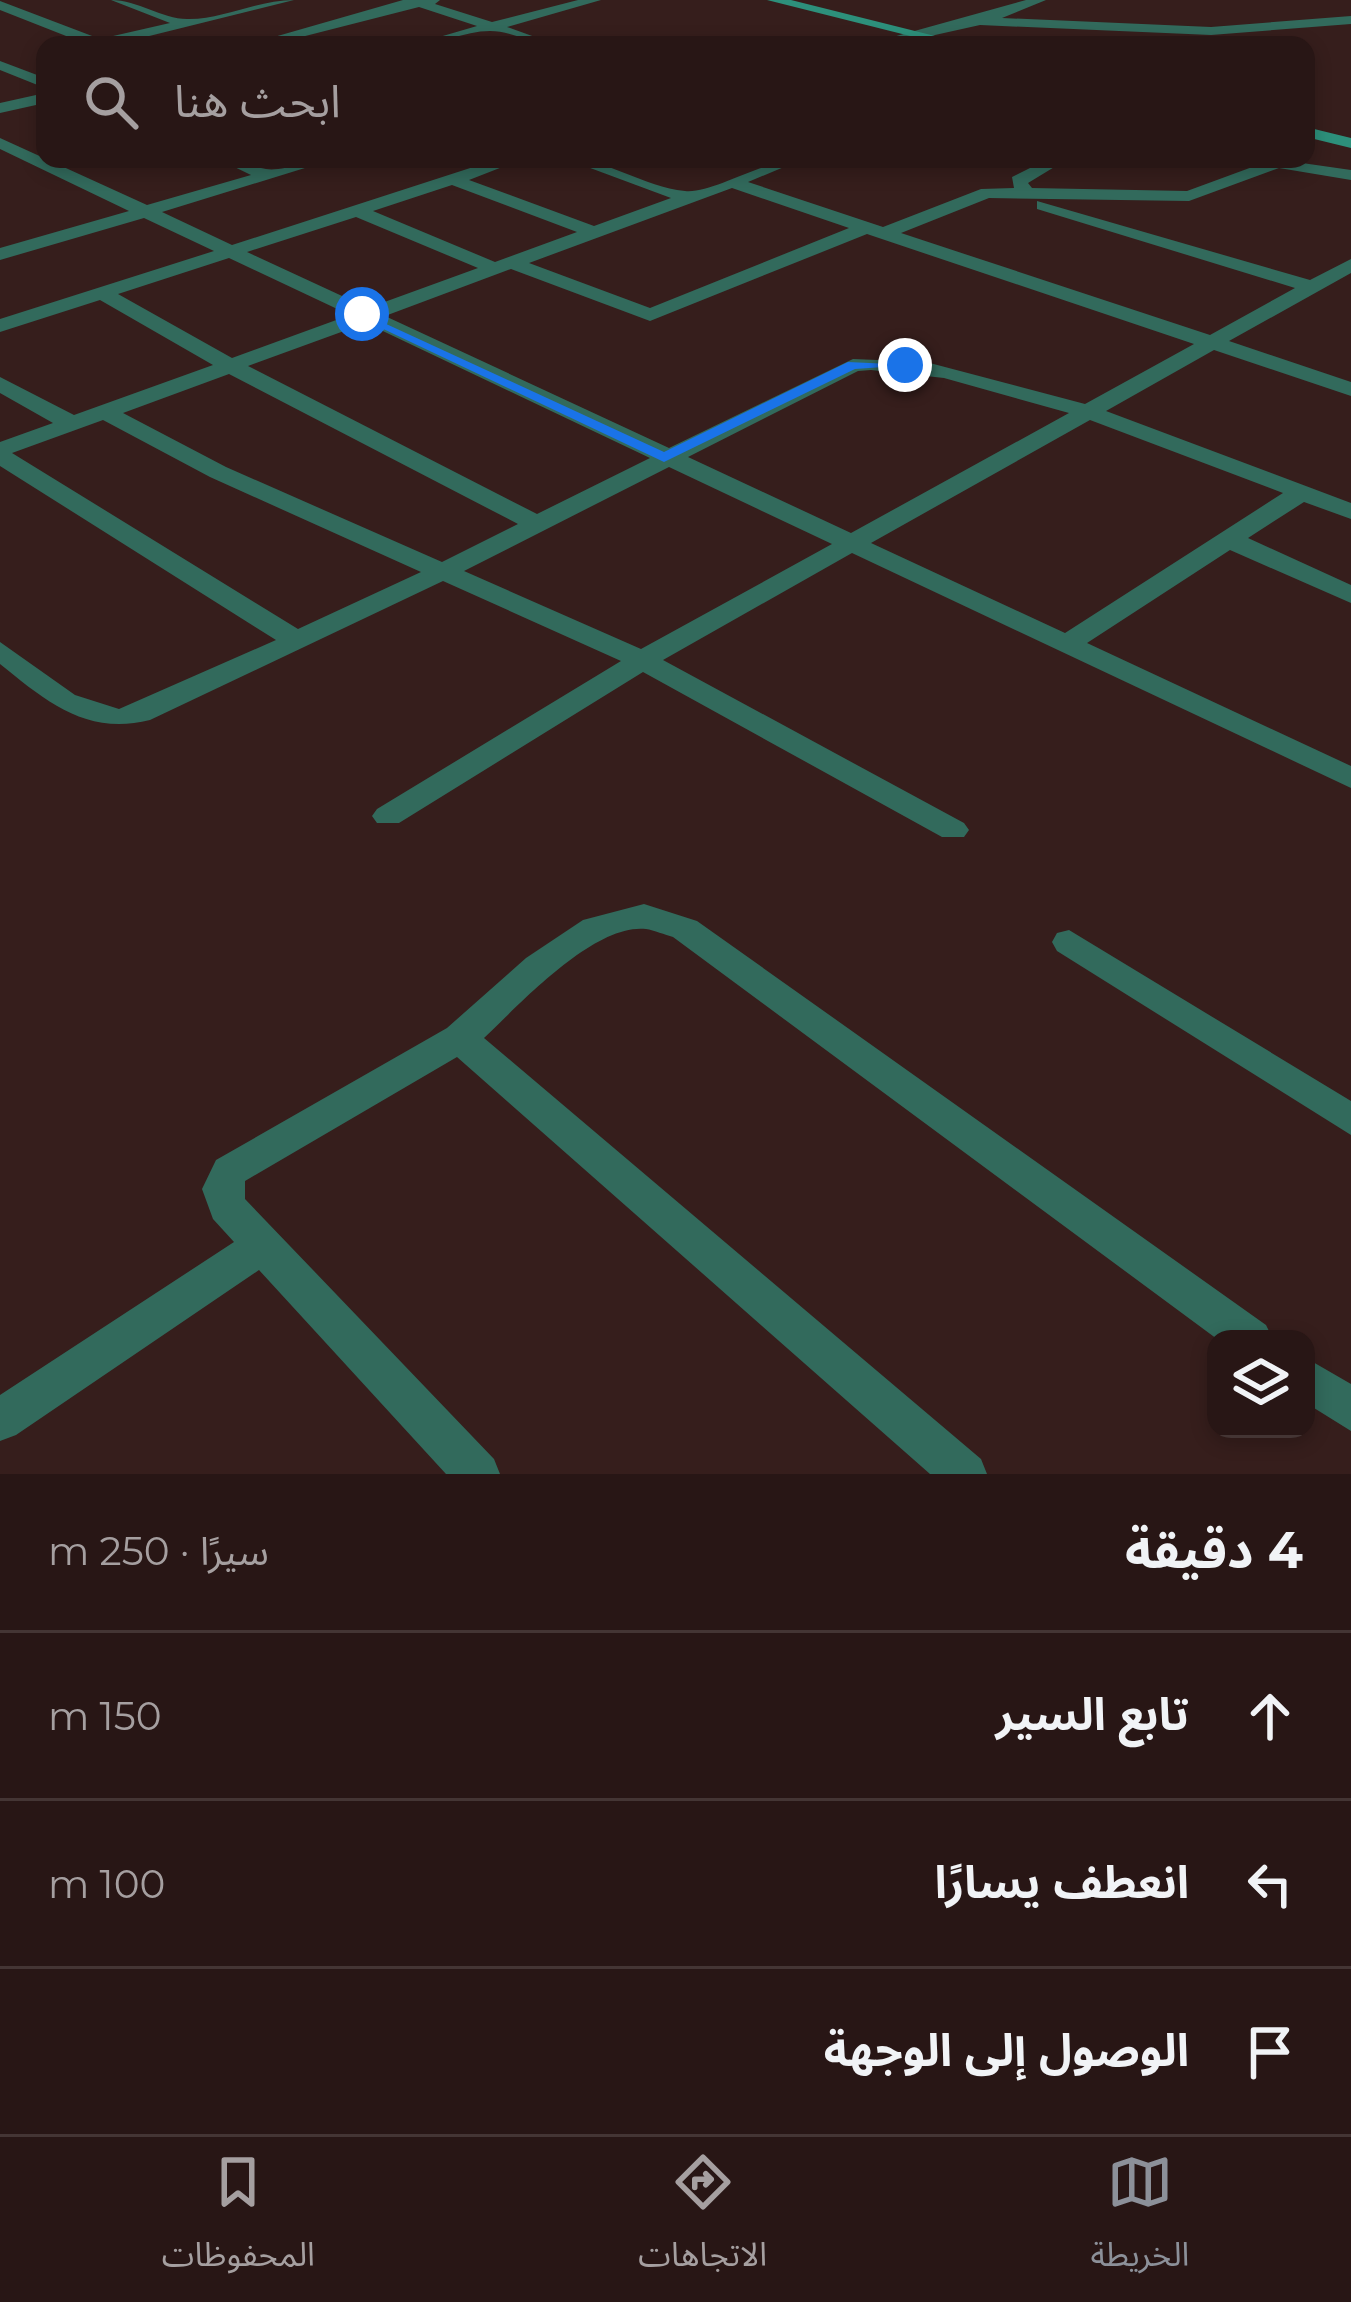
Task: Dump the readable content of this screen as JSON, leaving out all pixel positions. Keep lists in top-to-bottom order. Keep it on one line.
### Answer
{"page":{"search":"ابحث هنا","heading":["4 دقيقة","سيرًا · 250 m"],"list":[["تابع السير","150 m"],["انعطف يسارًا","100 m"],"الوصول إلى الوجهة"],"nav":["الخريطة","الاتجاهات","المحفوظات"]}}
